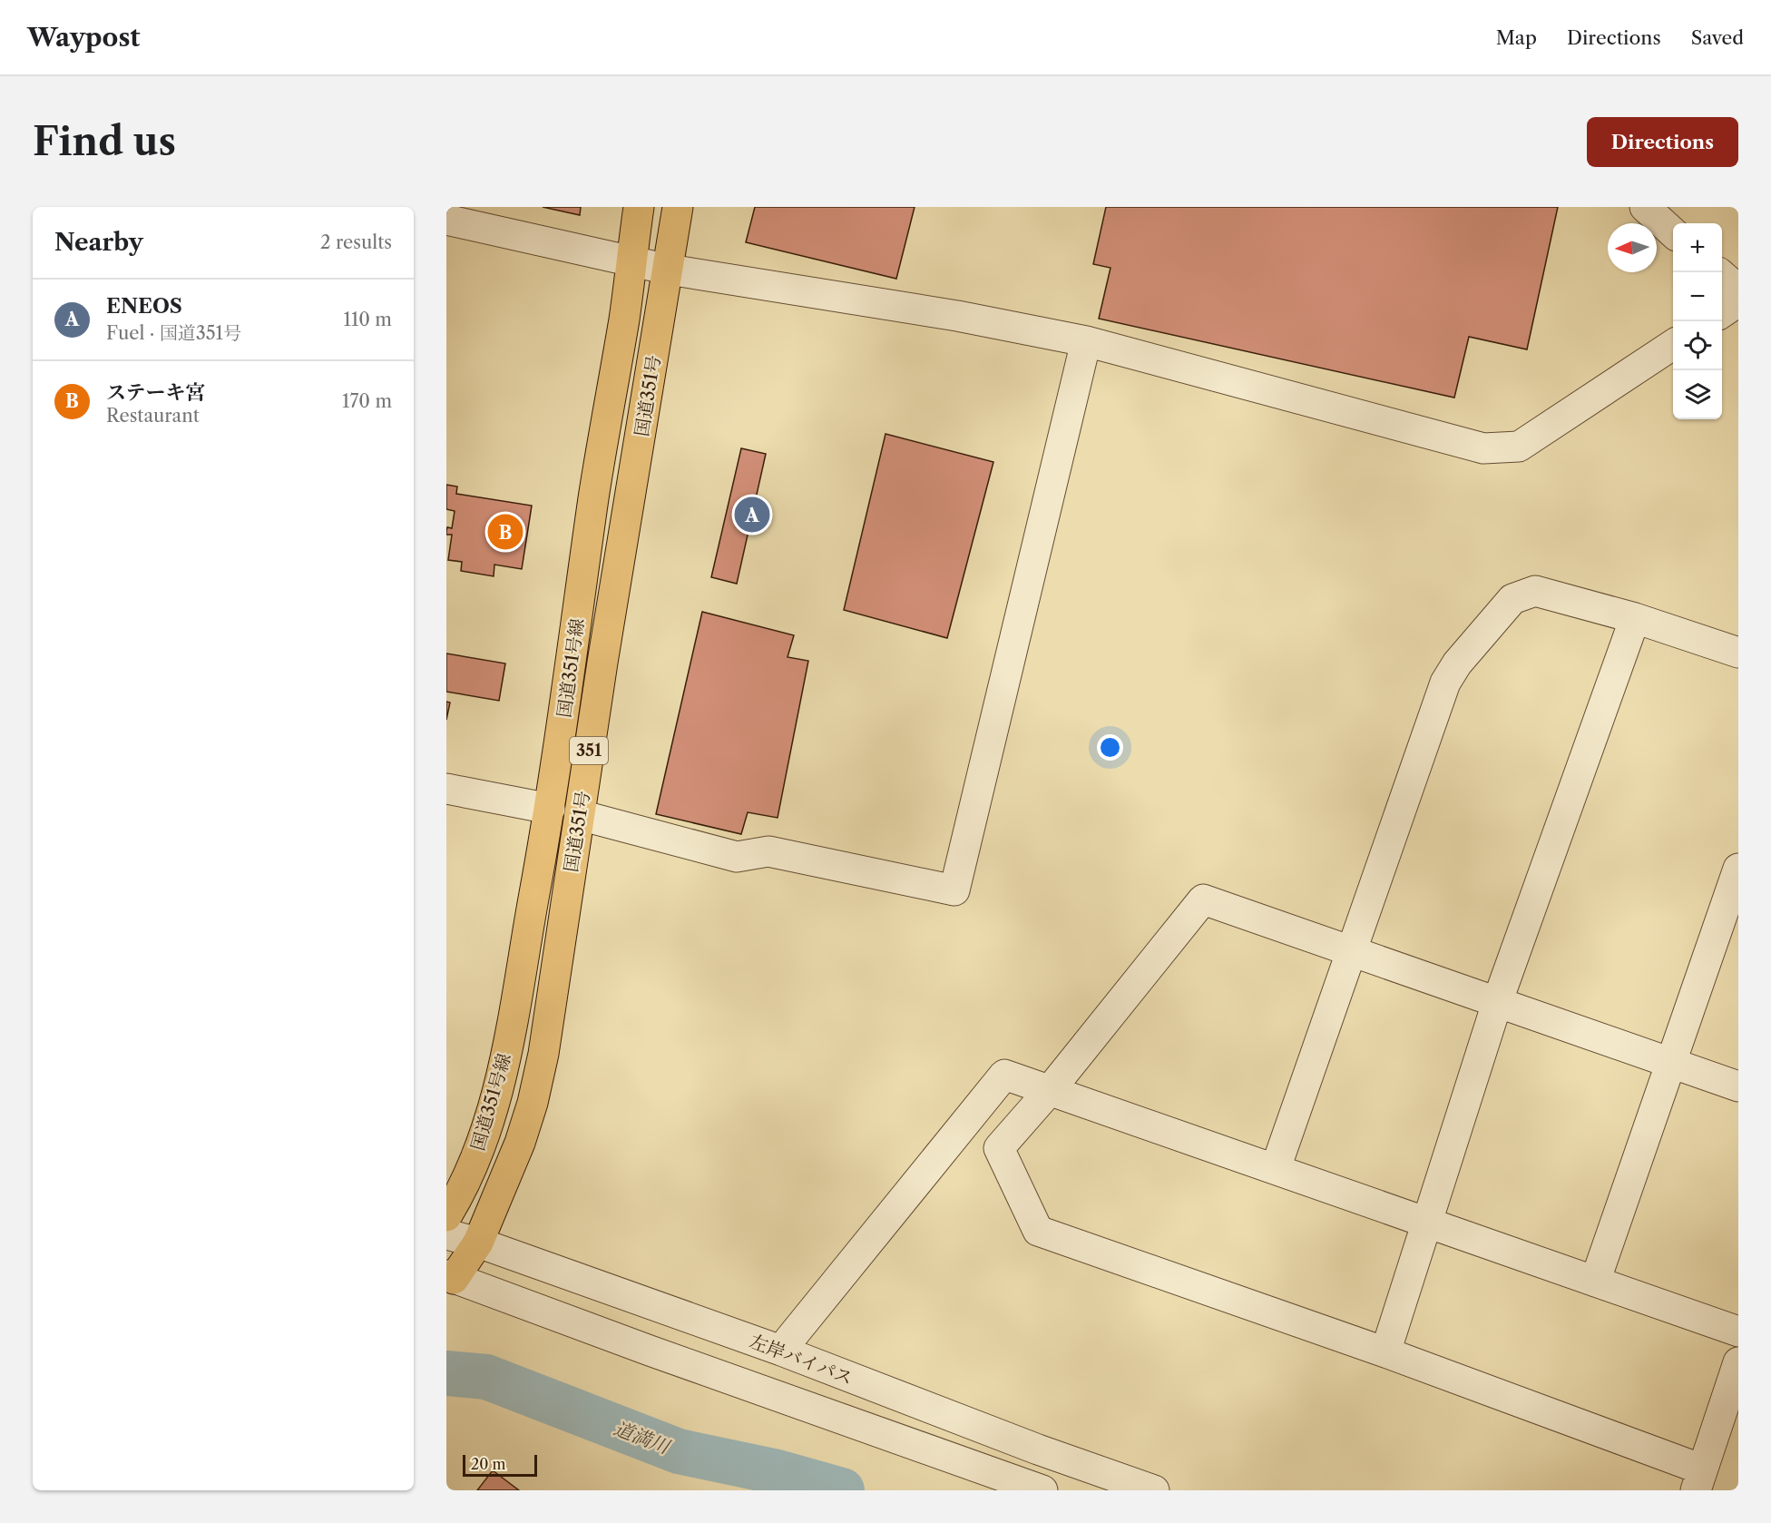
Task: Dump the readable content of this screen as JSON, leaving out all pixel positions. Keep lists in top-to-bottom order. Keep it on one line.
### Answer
{"streets":{"highway":["国道351号","国道351号線","351"],"street":["左岸バイパス"]},"crossings":[["国道351号","左岸バイパス"]],"water":["道満川"],"scale_bar":"20 m","north":"left","page":{"header":"Waypost","nav":["Map","Directions","Saved"],"buttons":"Directions","title":"Find us","heading":["Nearby","2 results"],"map_buttons":["+","−"],"list":[{"mark":"A","name":"ENEOS","note":"Fuel · 国道351号","value":"110 m"},{"mark":"B","name":"ステーキ宮","note":"Restaurant","value":"170 m"}],"pins":["A","B"],"scale":"20 m"}}
